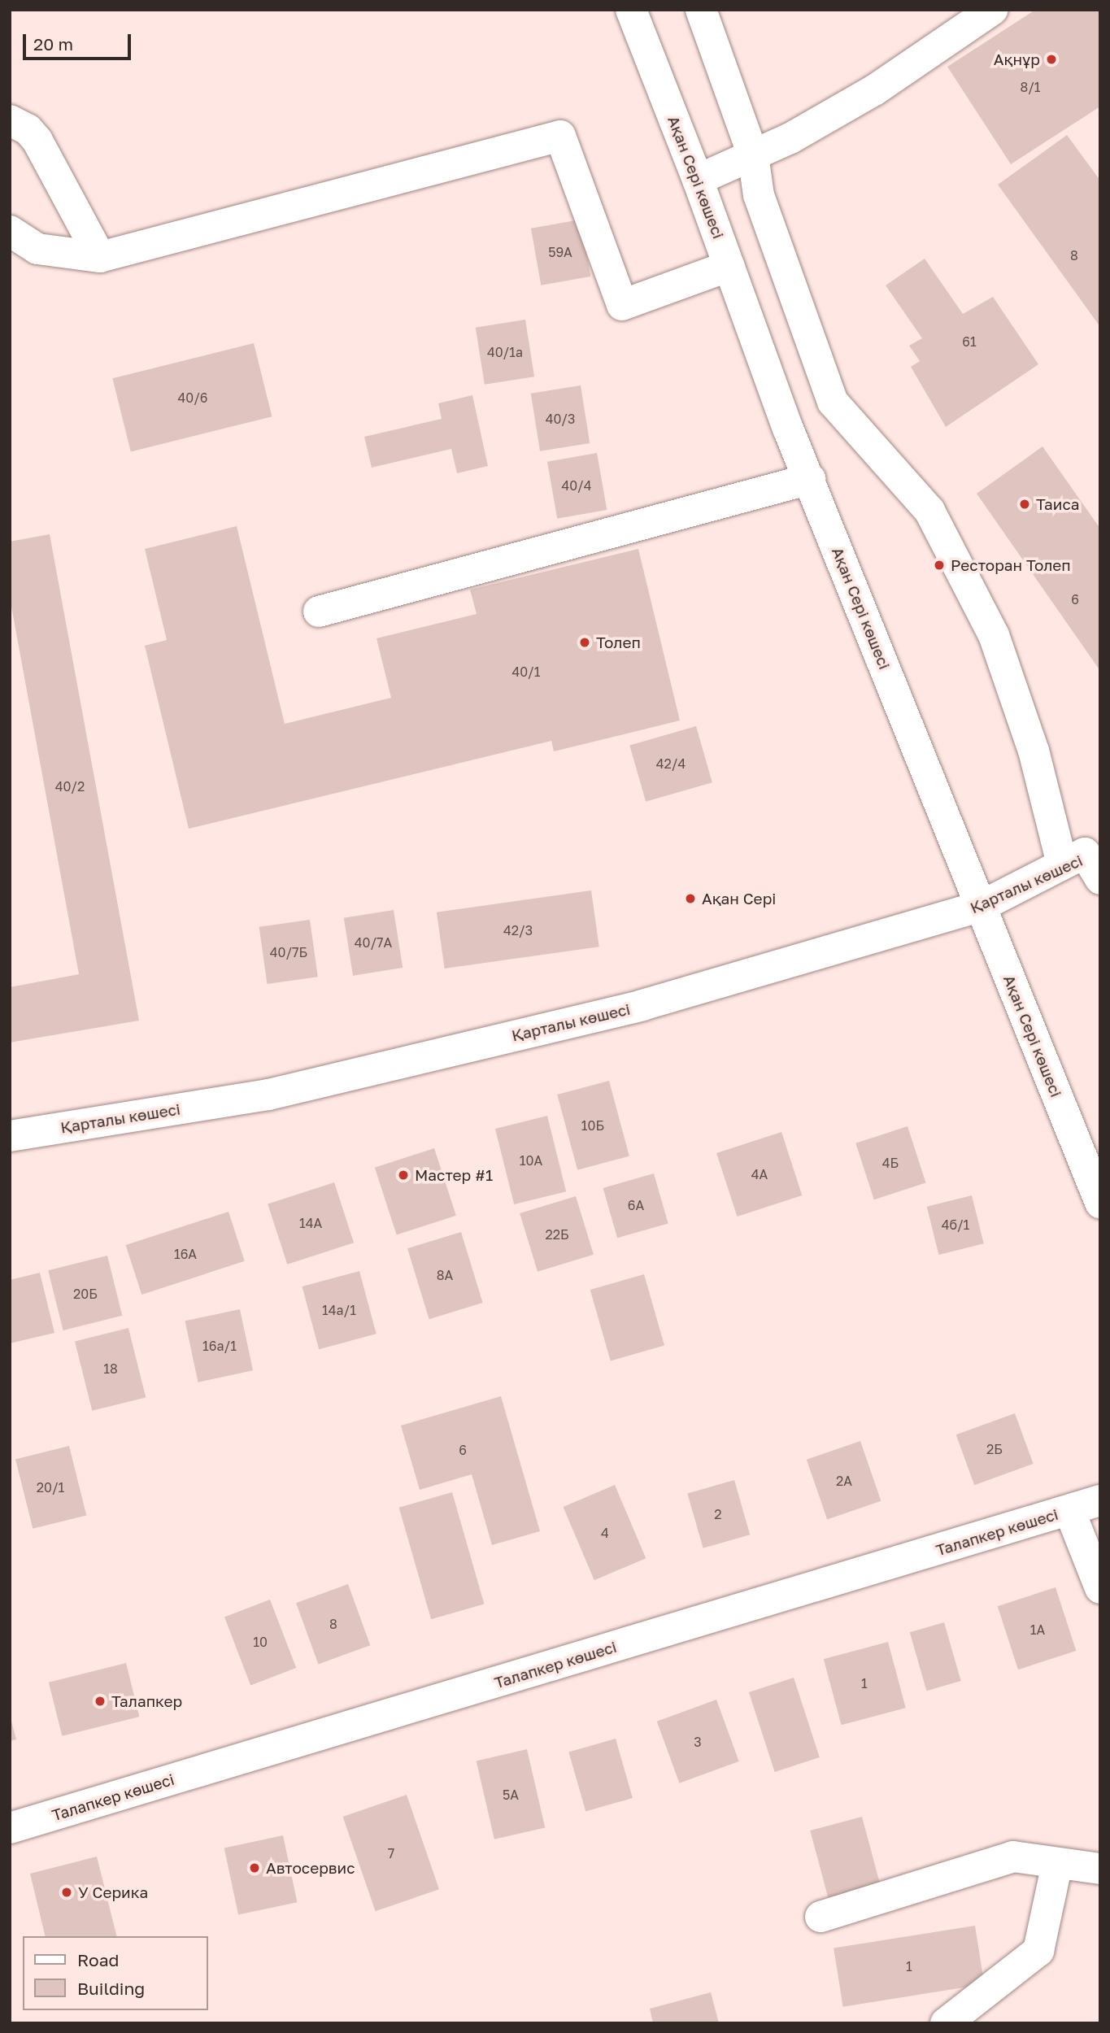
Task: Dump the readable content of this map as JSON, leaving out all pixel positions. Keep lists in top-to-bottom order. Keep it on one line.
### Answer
{"streets":{"street":["Ақан Сері көшесі","Қарталы көшесі","Талапкер көшесі"]},"crossings":[["Ақан Сері көшесі","Қарталы көшесі"]],"places":["Ақнұр","Таиса","Ресторан Толеп","Толеп","Ақан Серi","Мастер #1","Талапкер","Автосервис","У Серика"],"house_numbers":["8/1","59А","8","61","40/1а","40/6","40/3","40/4","6","40/1","42/4","40/2","42/3","40/7А","40/7Б","10Б","10А","4Б","4А","6А","14А","4б/1","22Б","16А","8А","20Б","14а/1","16а/1","18","2Б","6","2А","20/1","2","4","8","1А","10","1","3","5А","7","1"],"legend":["Road","Building"],"scale_bar":"20 m"}
